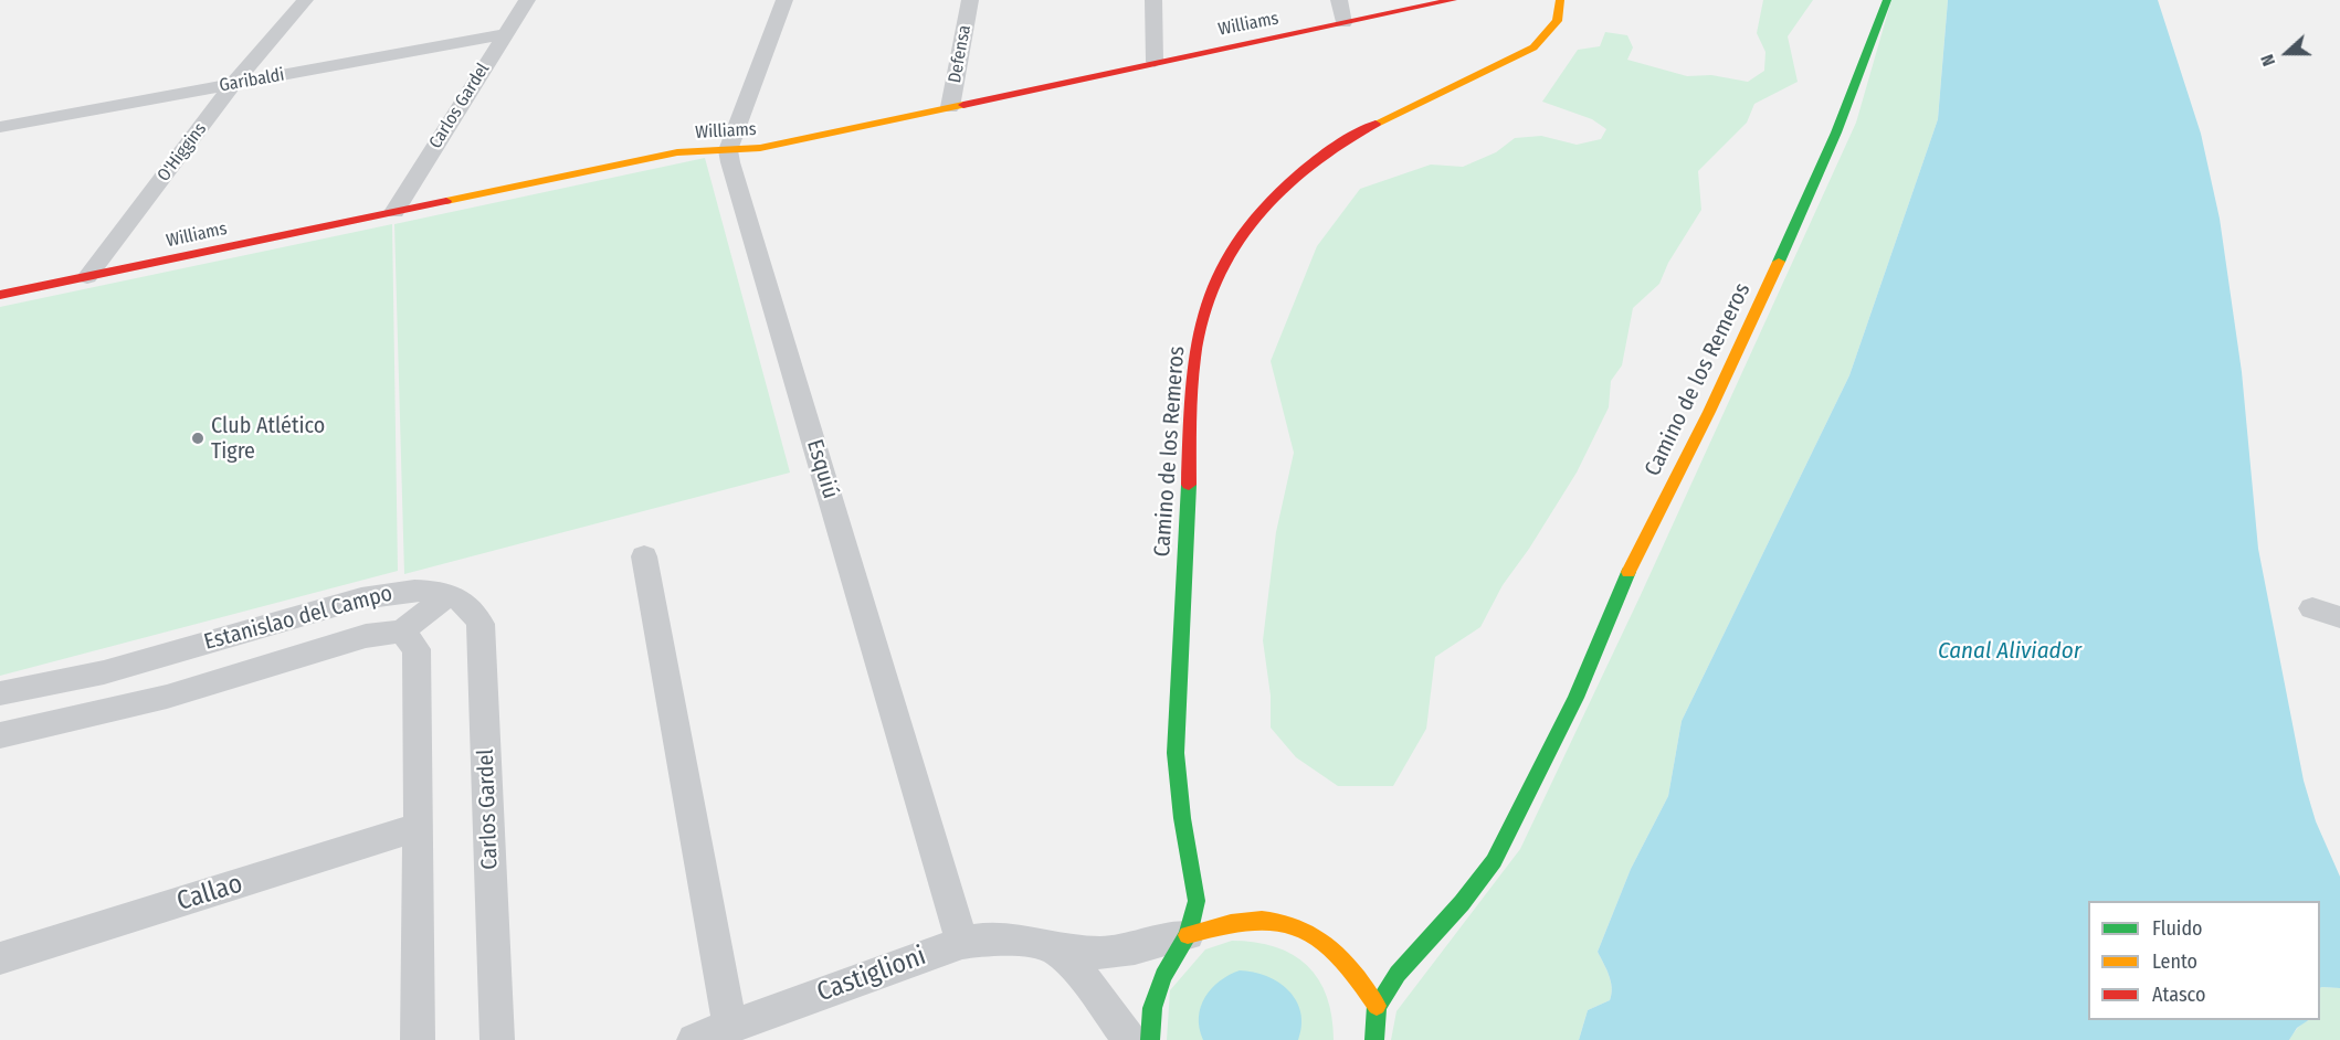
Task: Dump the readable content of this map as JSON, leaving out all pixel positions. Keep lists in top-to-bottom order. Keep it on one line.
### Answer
{"streets":{"main road":["Williams","Camino de los Remeros"],"street":["Defensa","Garibaldi","Carlos Gardel","O'Higgins","Esquiú","Estanislao del Campo","Callao","Castiglioni"]},"crossings":[["Williams","Defensa"],["Williams","Carlos Gardel"],["Williams","O'Higgins"],["Williams","Esquiú"],["Garibaldi","Carlos Gardel"],["Garibaldi","O'Higgins"],["Carlos Gardel","Estanislao del Campo"],["Camino de los Remeros","Castiglioni"],["Esquiú","Castiglioni"]],"water":["Canal Aliviador"],"places":["Club Atlético Tigre"],"legend":["Fluido","Lento","Atasco"],"north":"left"}
